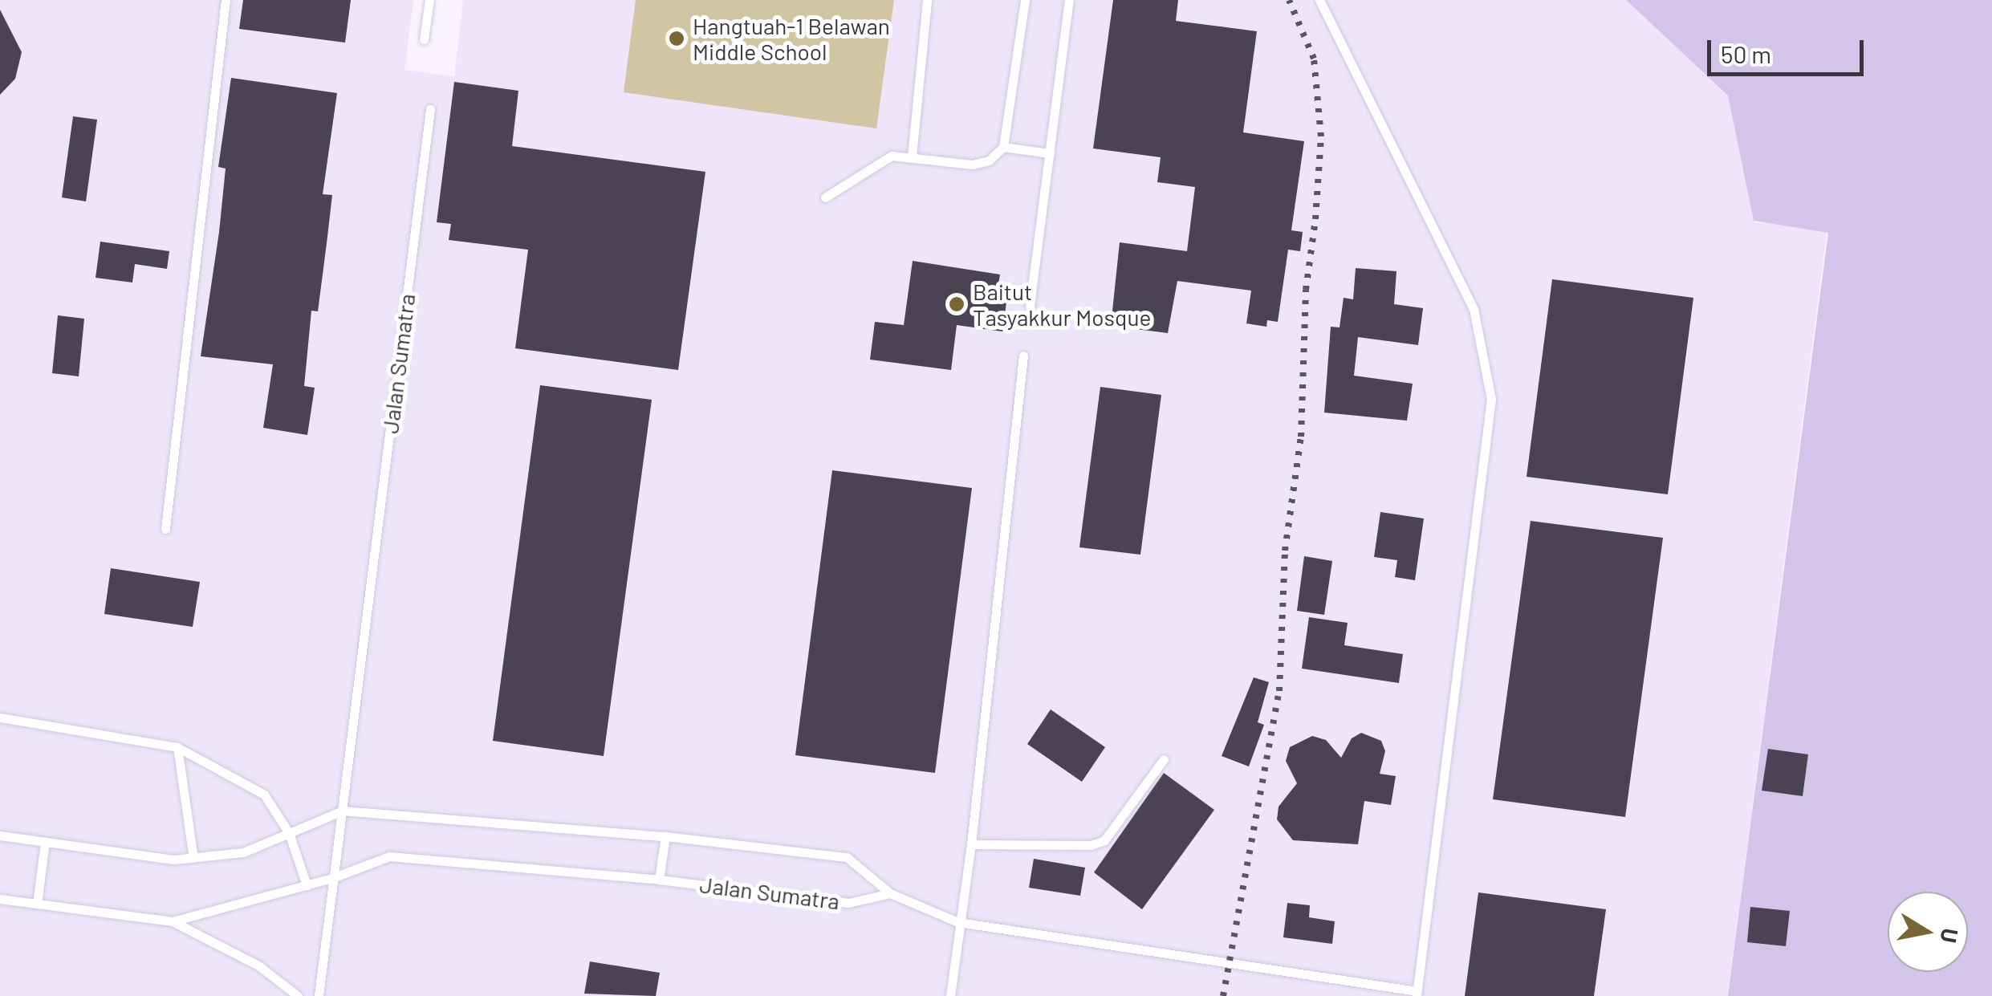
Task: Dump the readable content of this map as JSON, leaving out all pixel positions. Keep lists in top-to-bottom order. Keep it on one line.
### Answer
{"streets":{"lane":["Jalan Sumatra"]},"places":["Hangtuah-1 Belawan Middle School","Baitut Tasyakkur Mosque"],"scale_bar":"50 m","north":"right"}
